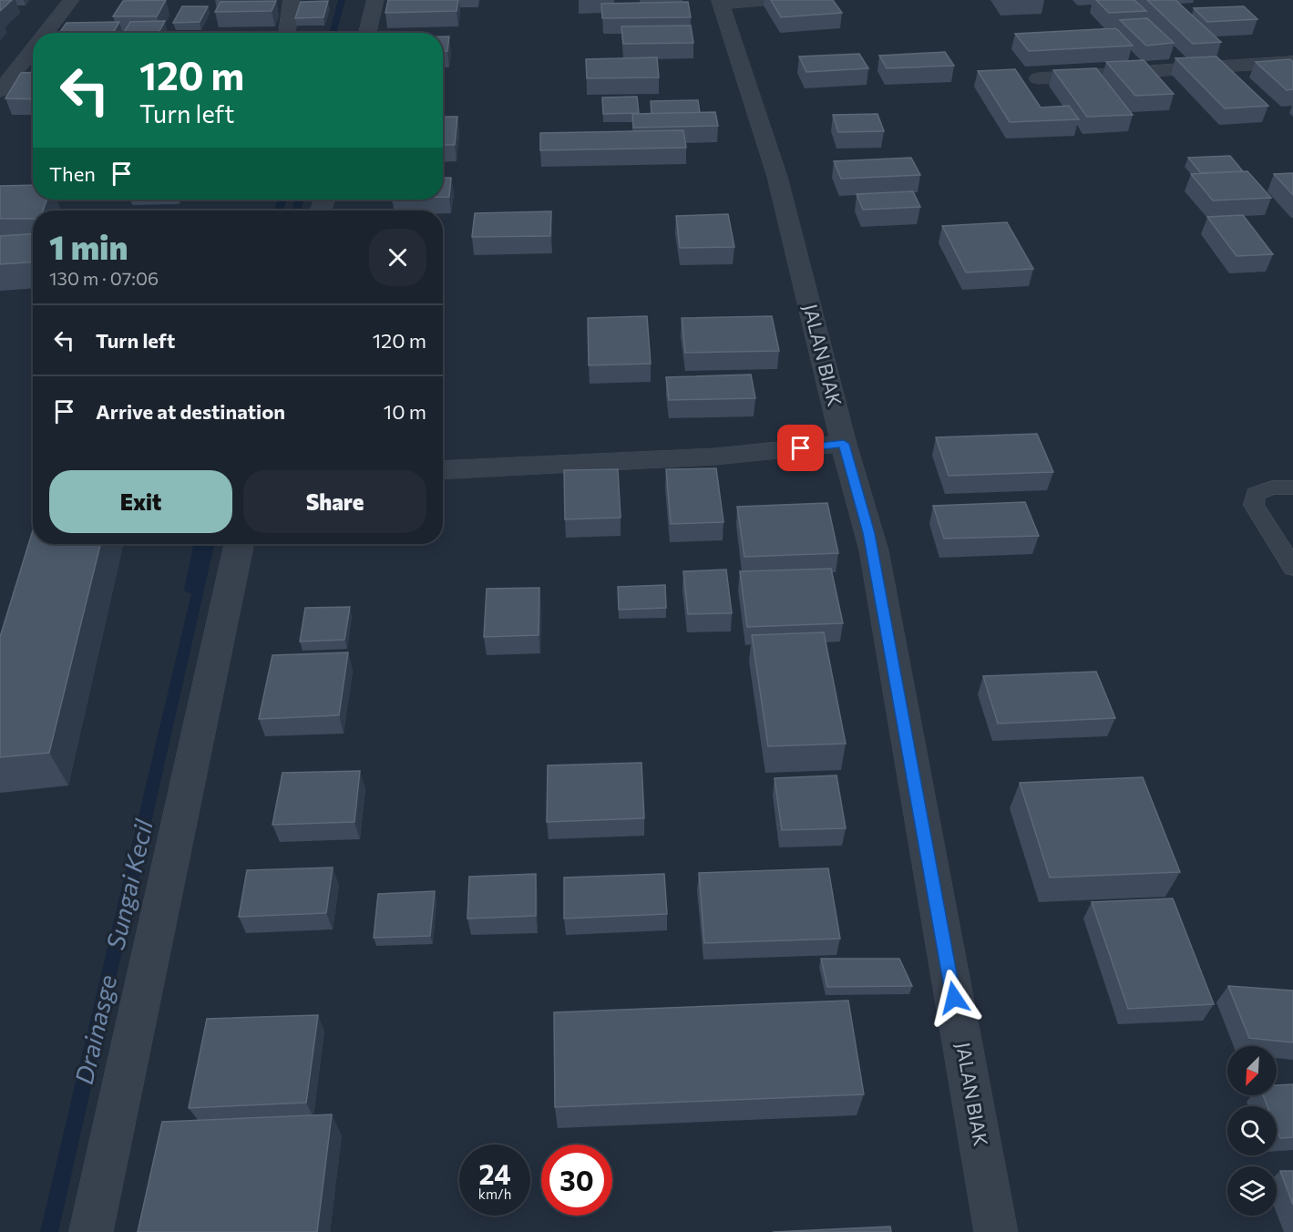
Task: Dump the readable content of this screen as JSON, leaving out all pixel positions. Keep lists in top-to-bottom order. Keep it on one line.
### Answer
{"streets":{"street":["JALAN BIAK"]},"water":["Sungai Kecil","Drainasge"],"north":"bottom left","page":{"turn":["120 m","Turn left"],"then":"Then","heading":["1 min","130 m · 07:06"],"list":[{"name":"Turn left","value":"120 m"},{"name":"Arrive at destination","value":"10 m"}],"buttons":["Exit","Share"],"speed":"24 km/h","limit":"30"}}
